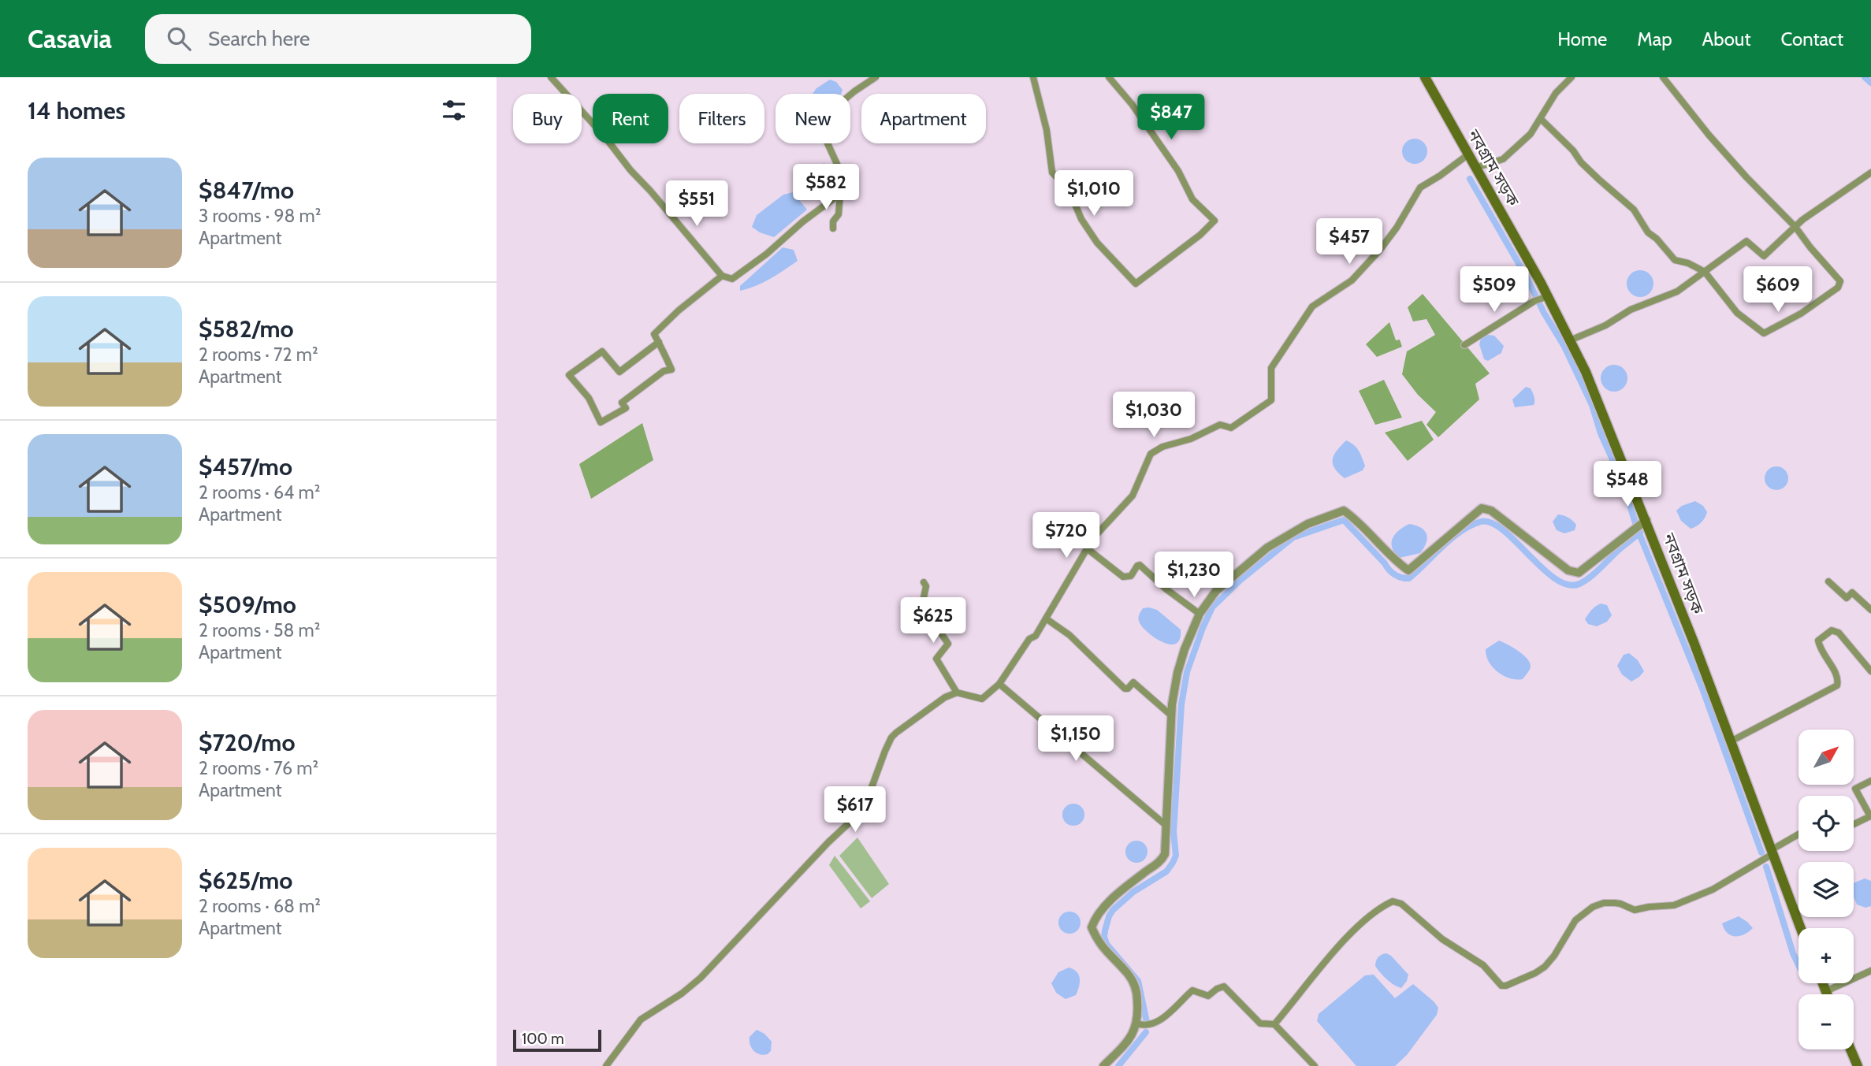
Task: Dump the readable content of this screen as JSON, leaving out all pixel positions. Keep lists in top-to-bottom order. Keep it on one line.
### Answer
{"streets":{"main road":["নবগ্রাম সড়ক"]},"scale_bar":"100 m","north":"top right","page":{"header":"Casavia","search":"Search here","nav":["Home","Map","About","Contact"],"heading":"14 homes","price":["$847","$582","$1,010","$551","$457","$509","$609","$1,030","$548","$720","$1,230","$625","$1,150","$617"],"chip":["Buy","Rent","Filters","New","Apartment"],"list":[{"name":"$847/mo","note":"3 rooms · 98 m² · Apartment"},{"name":"$582/mo","note":"2 rooms · 72 m² · Apartment"},{"name":"$457/mo","note":"2 rooms · 64 m² · Apartment"},{"name":"$509/mo","note":"2 rooms · 58 m² · Apartment"},{"name":"$720/mo","note":"2 rooms · 76 m² · Apartment"},{"name":"$625/mo","note":"2 rooms · 68 m² · Apartment"}],"map_buttons":["+","−"],"scale":"100 m"}}
